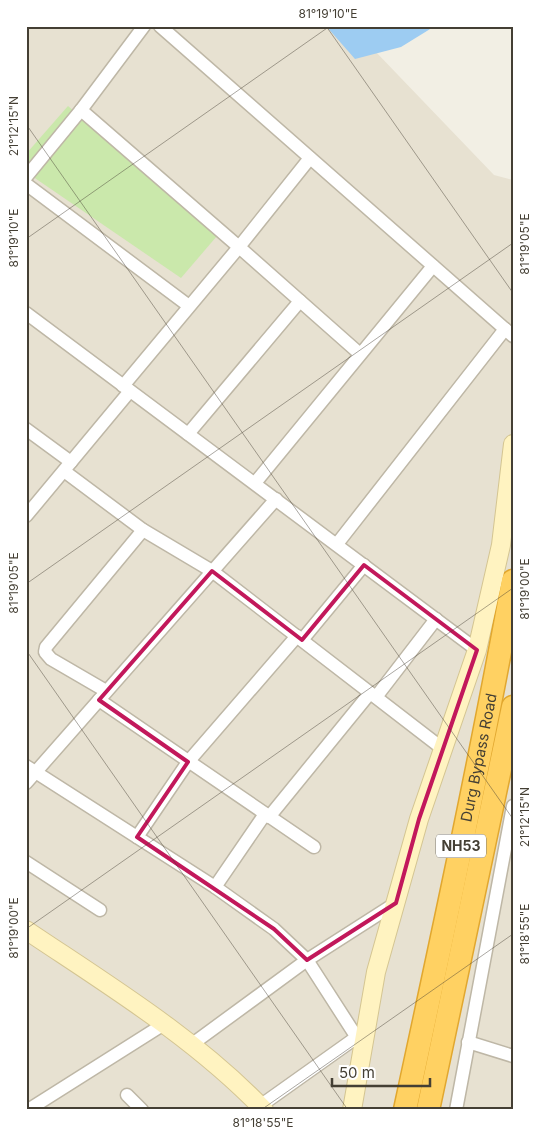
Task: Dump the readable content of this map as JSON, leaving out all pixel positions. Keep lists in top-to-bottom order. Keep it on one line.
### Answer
{"streets":{"highway":["Durg Bypass Road","NH53"]},"scale_bar":"50 m","coordinates":["81°19'10\"E","21°12'15\"N","81°19'05\"E","81°19'00\"E","81°18'55\"E"]}
